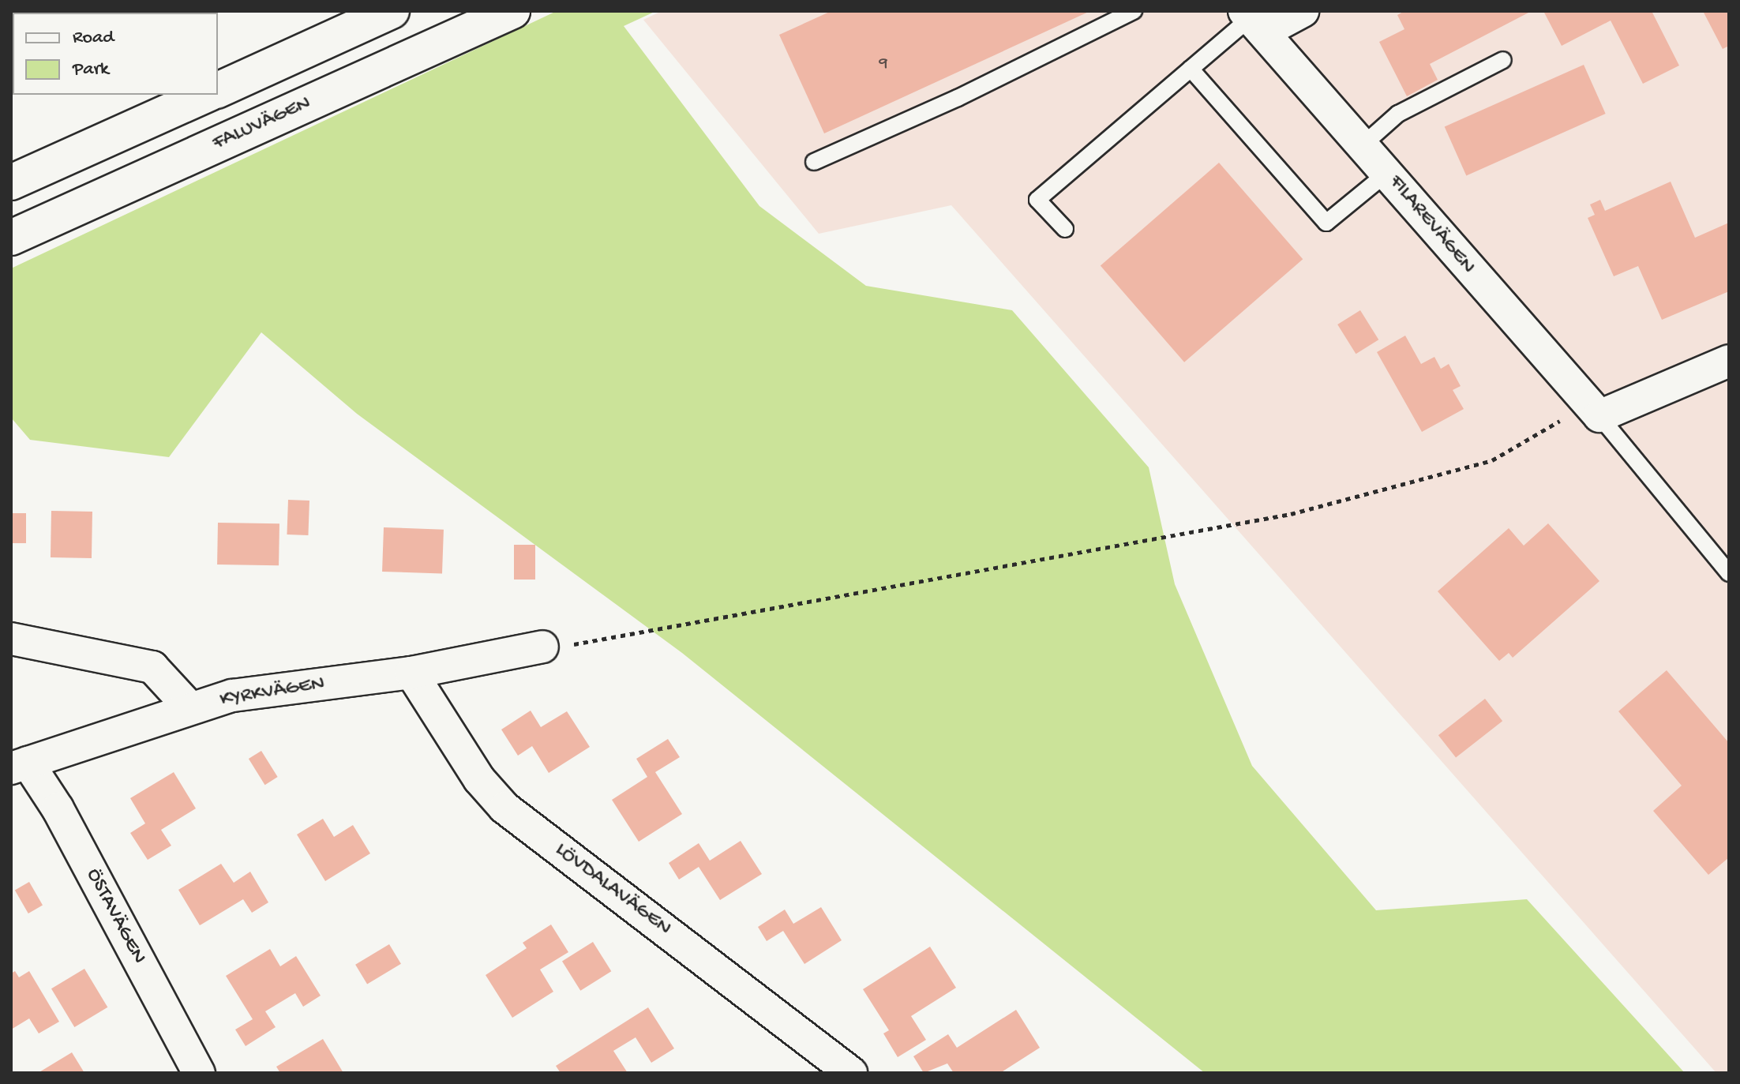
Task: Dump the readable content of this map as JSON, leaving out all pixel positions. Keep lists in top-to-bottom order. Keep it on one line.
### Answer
{"streets":{"highway":["FALUVÄGEN"],"street":["FILAREVÄGEN","KYRKVÄGEN","LÖVDALAVÄGEN","ÖSTAVÄGEN"]},"crossings":[["KYRKVÄGEN","LÖVDALAVÄGEN"],["KYRKVÄGEN","ÖSTAVÄGEN"]],"house_numbers":["9"],"legend":["Road","Park"]}
